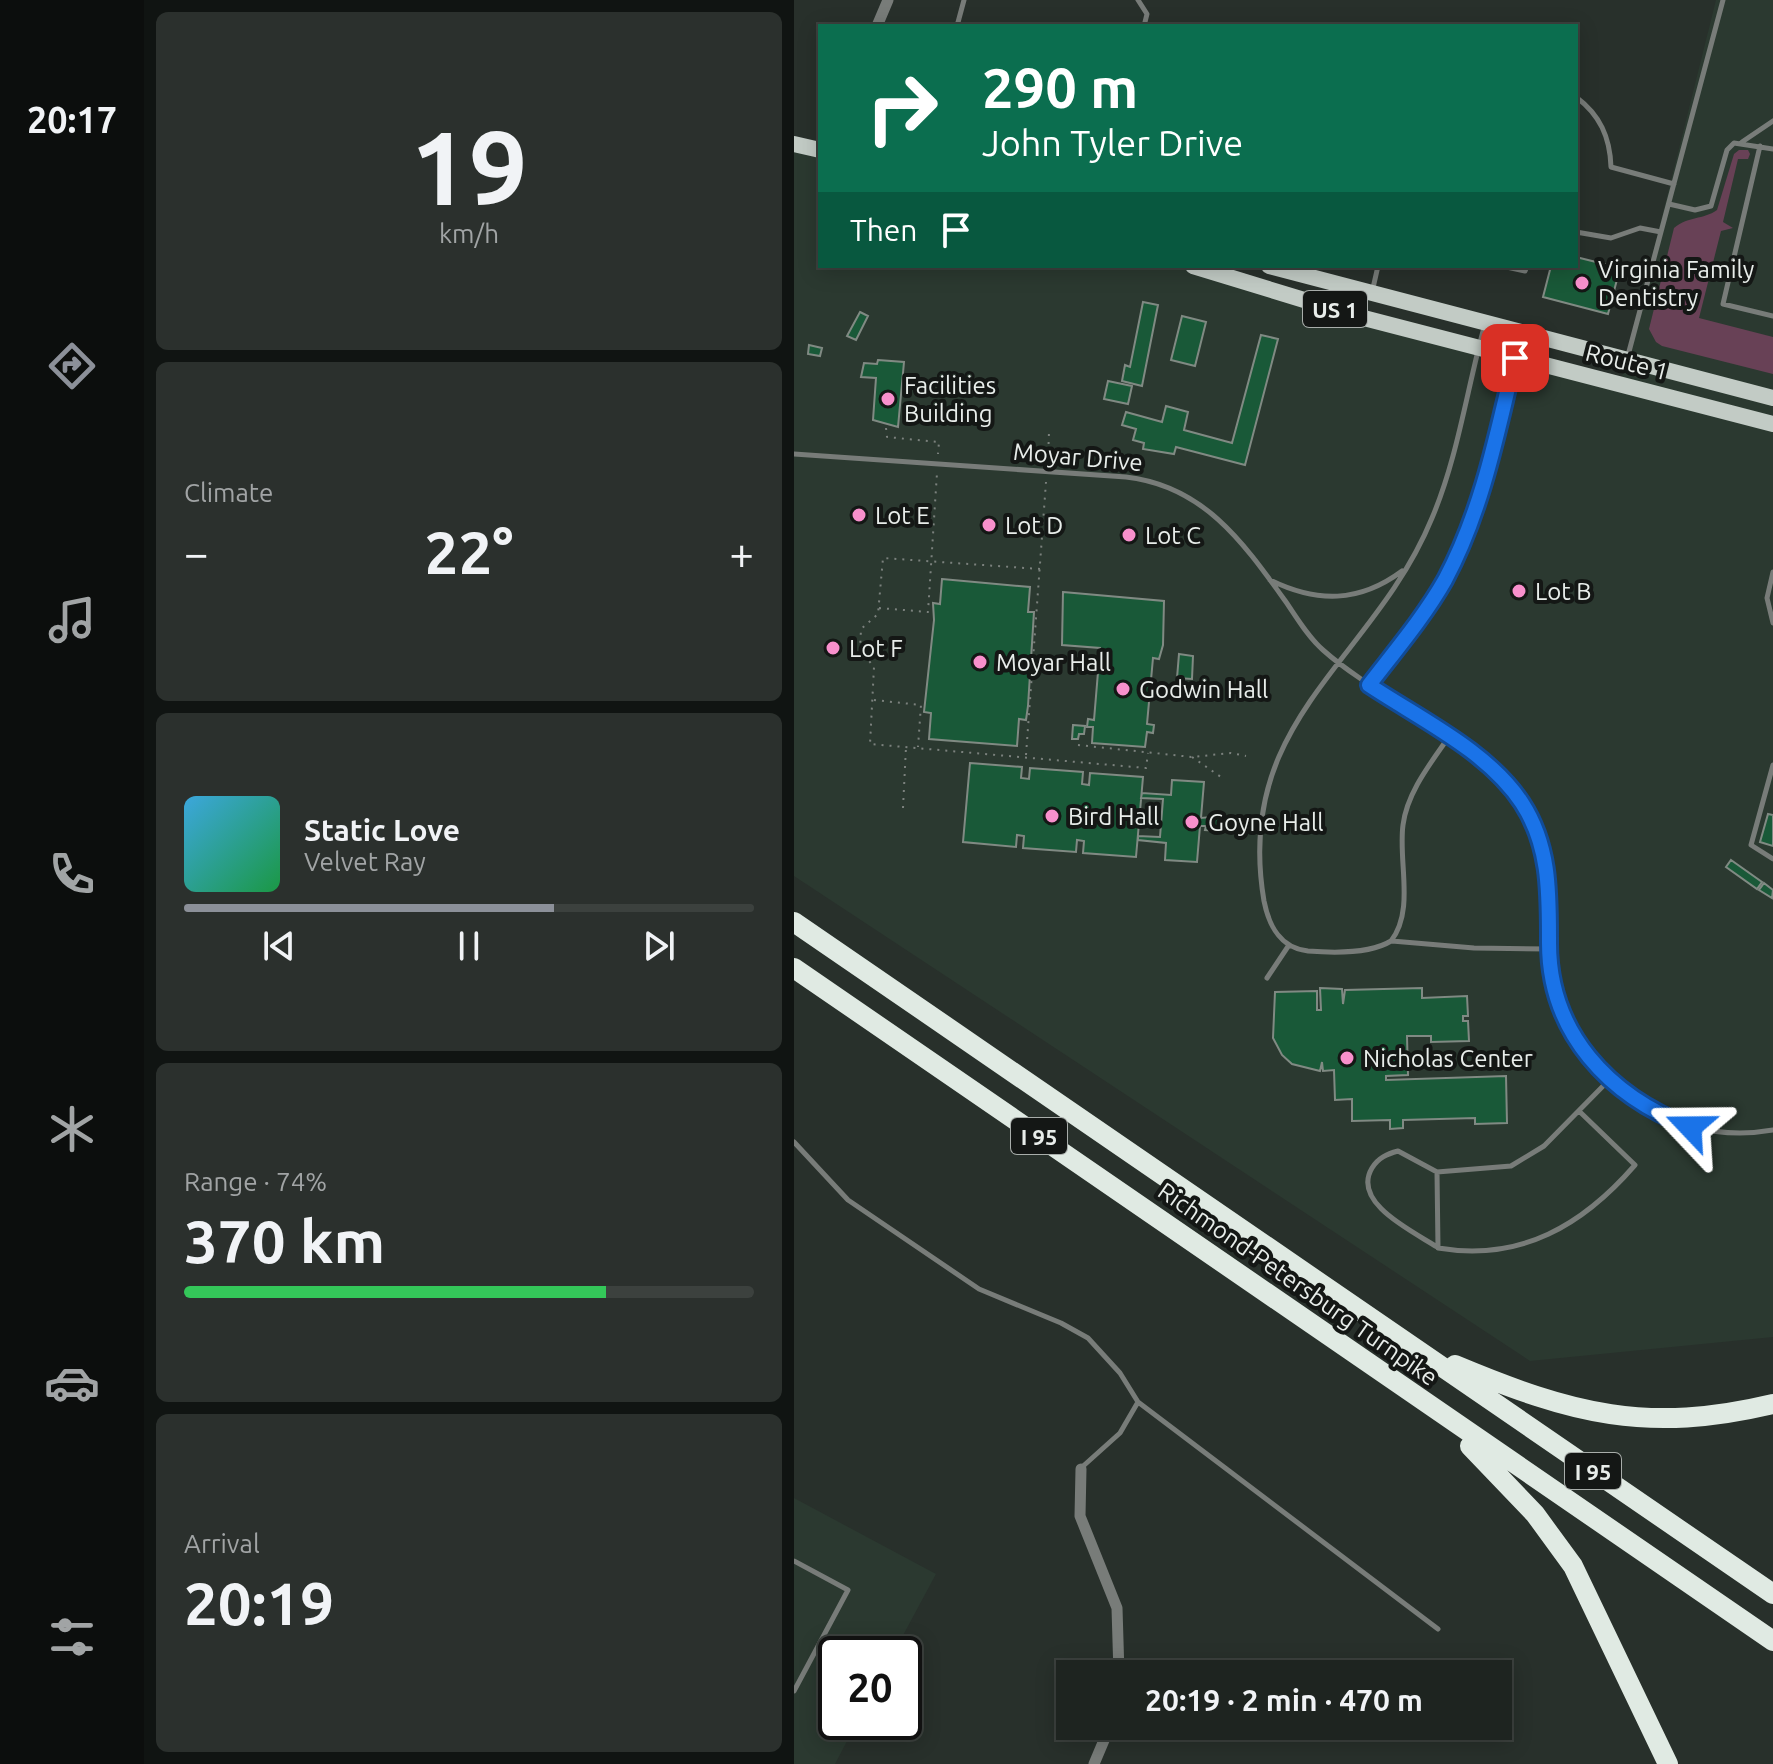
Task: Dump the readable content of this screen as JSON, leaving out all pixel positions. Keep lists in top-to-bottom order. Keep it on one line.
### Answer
{"streets":{"highway":["I 95","Richmond-Petersburg Turnpike"],"main road":["US 1","Route 1"],"lane":["Moyar Drive"]},"places":["Virginia Family Dentistry","Facilities Building","Lot E","Lot D","Lot C","Lot B","Lot F","Moyar Hall","Godwin Hall","Bird Hall","Goyne Hall","Nicholas Center"],"page":{"tabs":"20:17","tile":[["19","km/h"],"Climate",["Range · 74%","370 km"],["Arrival","20:19"]],"turn":["290 m","John Tyler Drive"],"then":"Then","heat":["−","22°","+"],"song":["Static Love","Velvet Ray"],"limit":"20","trip":"20:19 · 2 min · 470 m"}}
